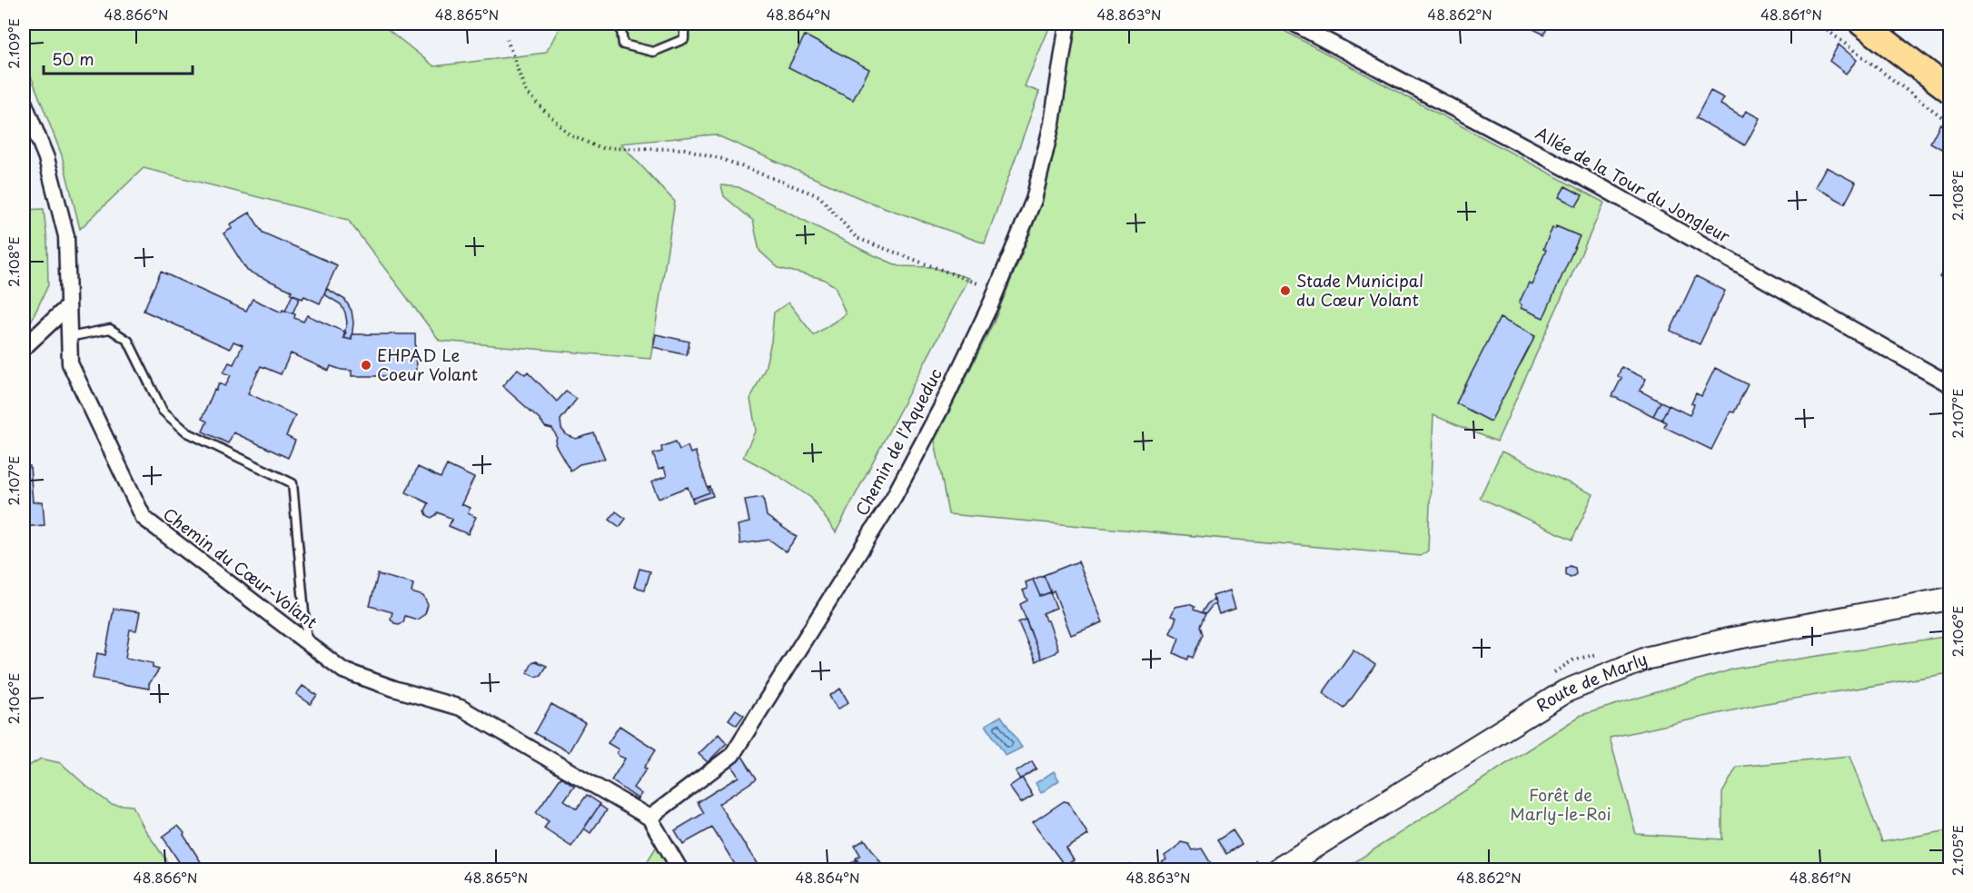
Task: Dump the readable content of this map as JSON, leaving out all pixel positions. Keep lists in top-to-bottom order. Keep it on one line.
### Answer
{"streets":{"main road":["Route de Marly"],"street":["Allée de la Tour du Jongleur","Chemin de l'Aqueduc","Chemin du Cœur-Volant"]},"crossings":[["Chemin de l'Aqueduc","Chemin du Cœur-Volant"]],"parks":["Forêt de Marly-le-Roi"],"places":["Stade Municipal du Cœur Volant","EHPAD Le Coeur Volant"],"scale_bar":"50 m","coordinates":["48.866°N","48.865°N","48.864°N","48.863°N","48.862°N","48.861°N","2.109°E","2.108°E","2.107°E","2.106°E","2.105°E"]}
